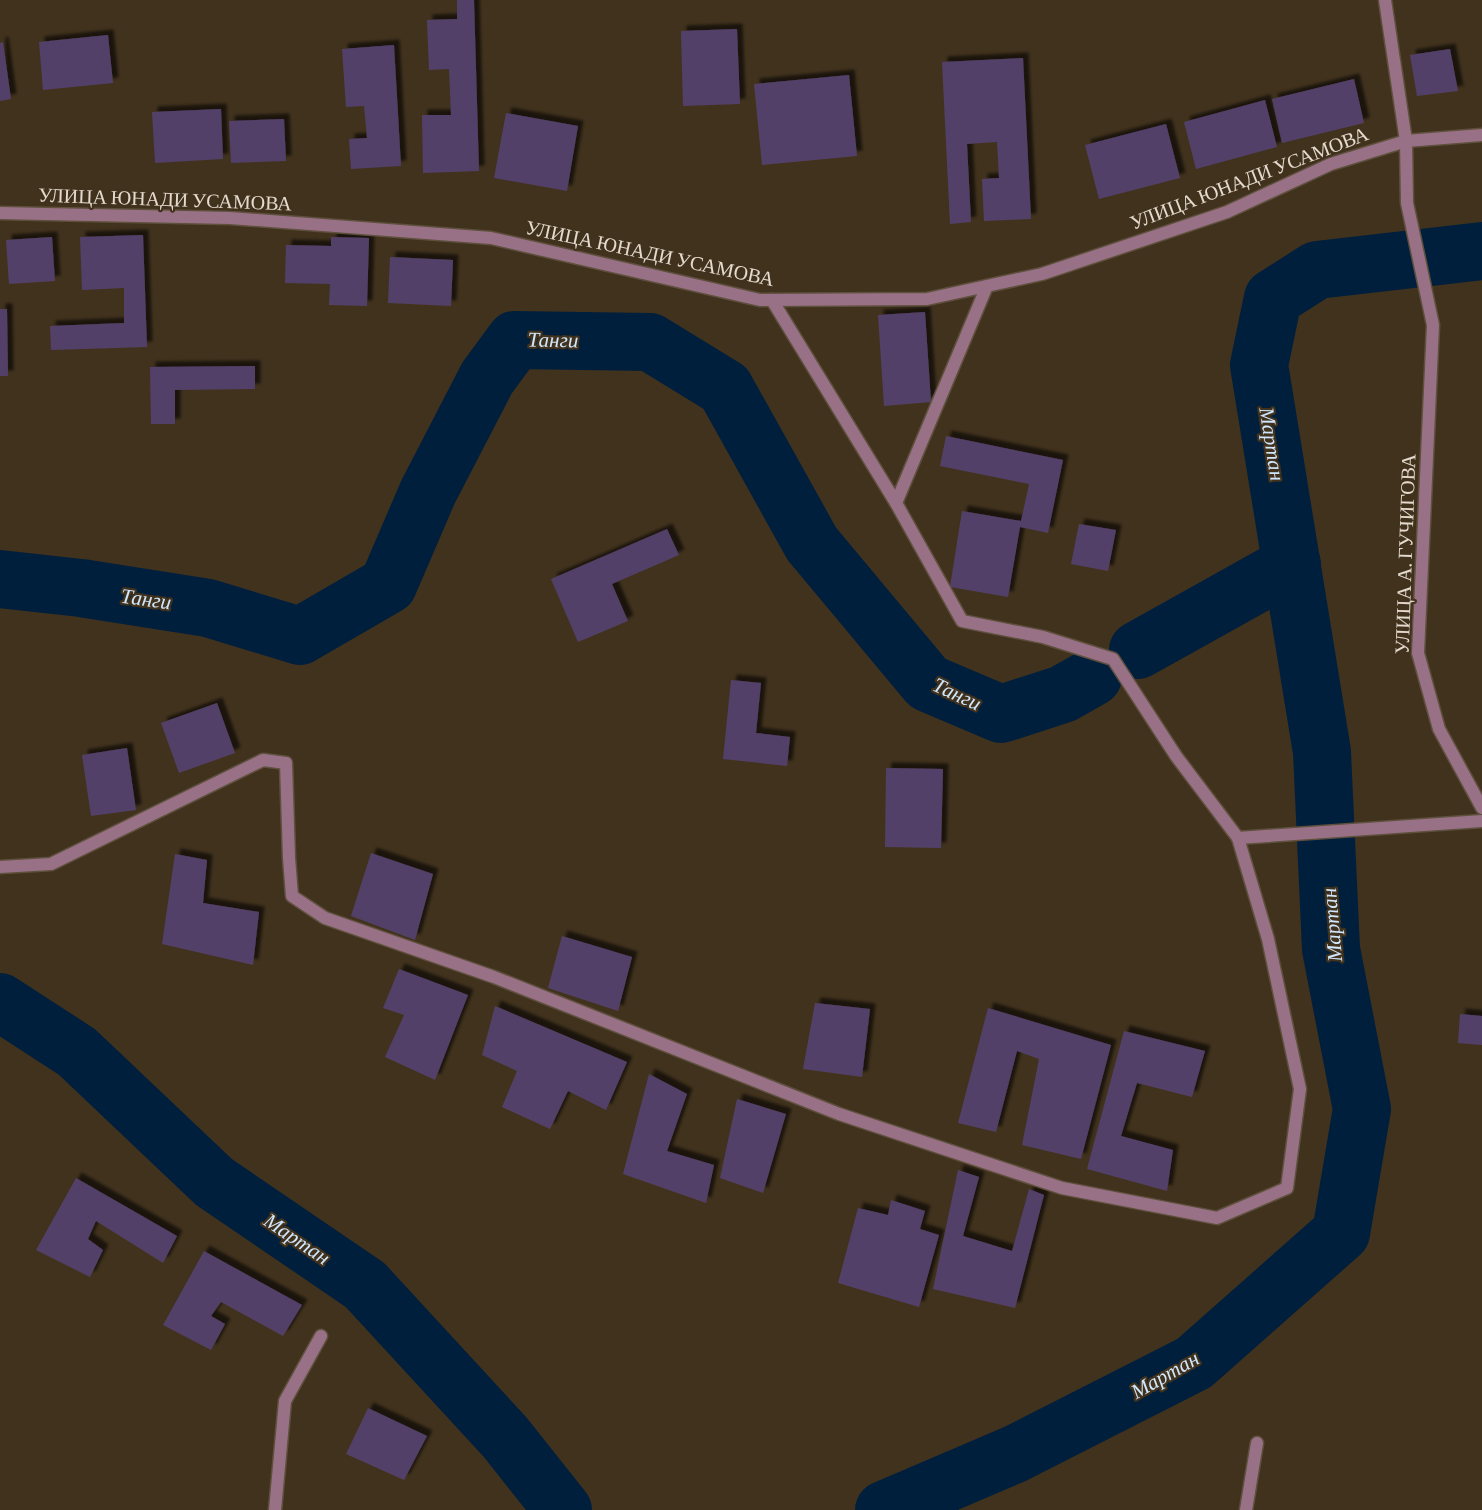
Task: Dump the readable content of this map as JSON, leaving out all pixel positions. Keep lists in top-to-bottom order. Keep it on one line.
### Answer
{"streets":{"street":["УЛИЦА ЮНАДИ УСАМОВА","УЛИЦА А. ГУЧИГОВА"]},"crossings":[["УЛИЦА ЮНАДИ УСАМОВА","УЛИЦА А. ГУЧИГОВА"]],"water":["Танги","Мартан"]}
